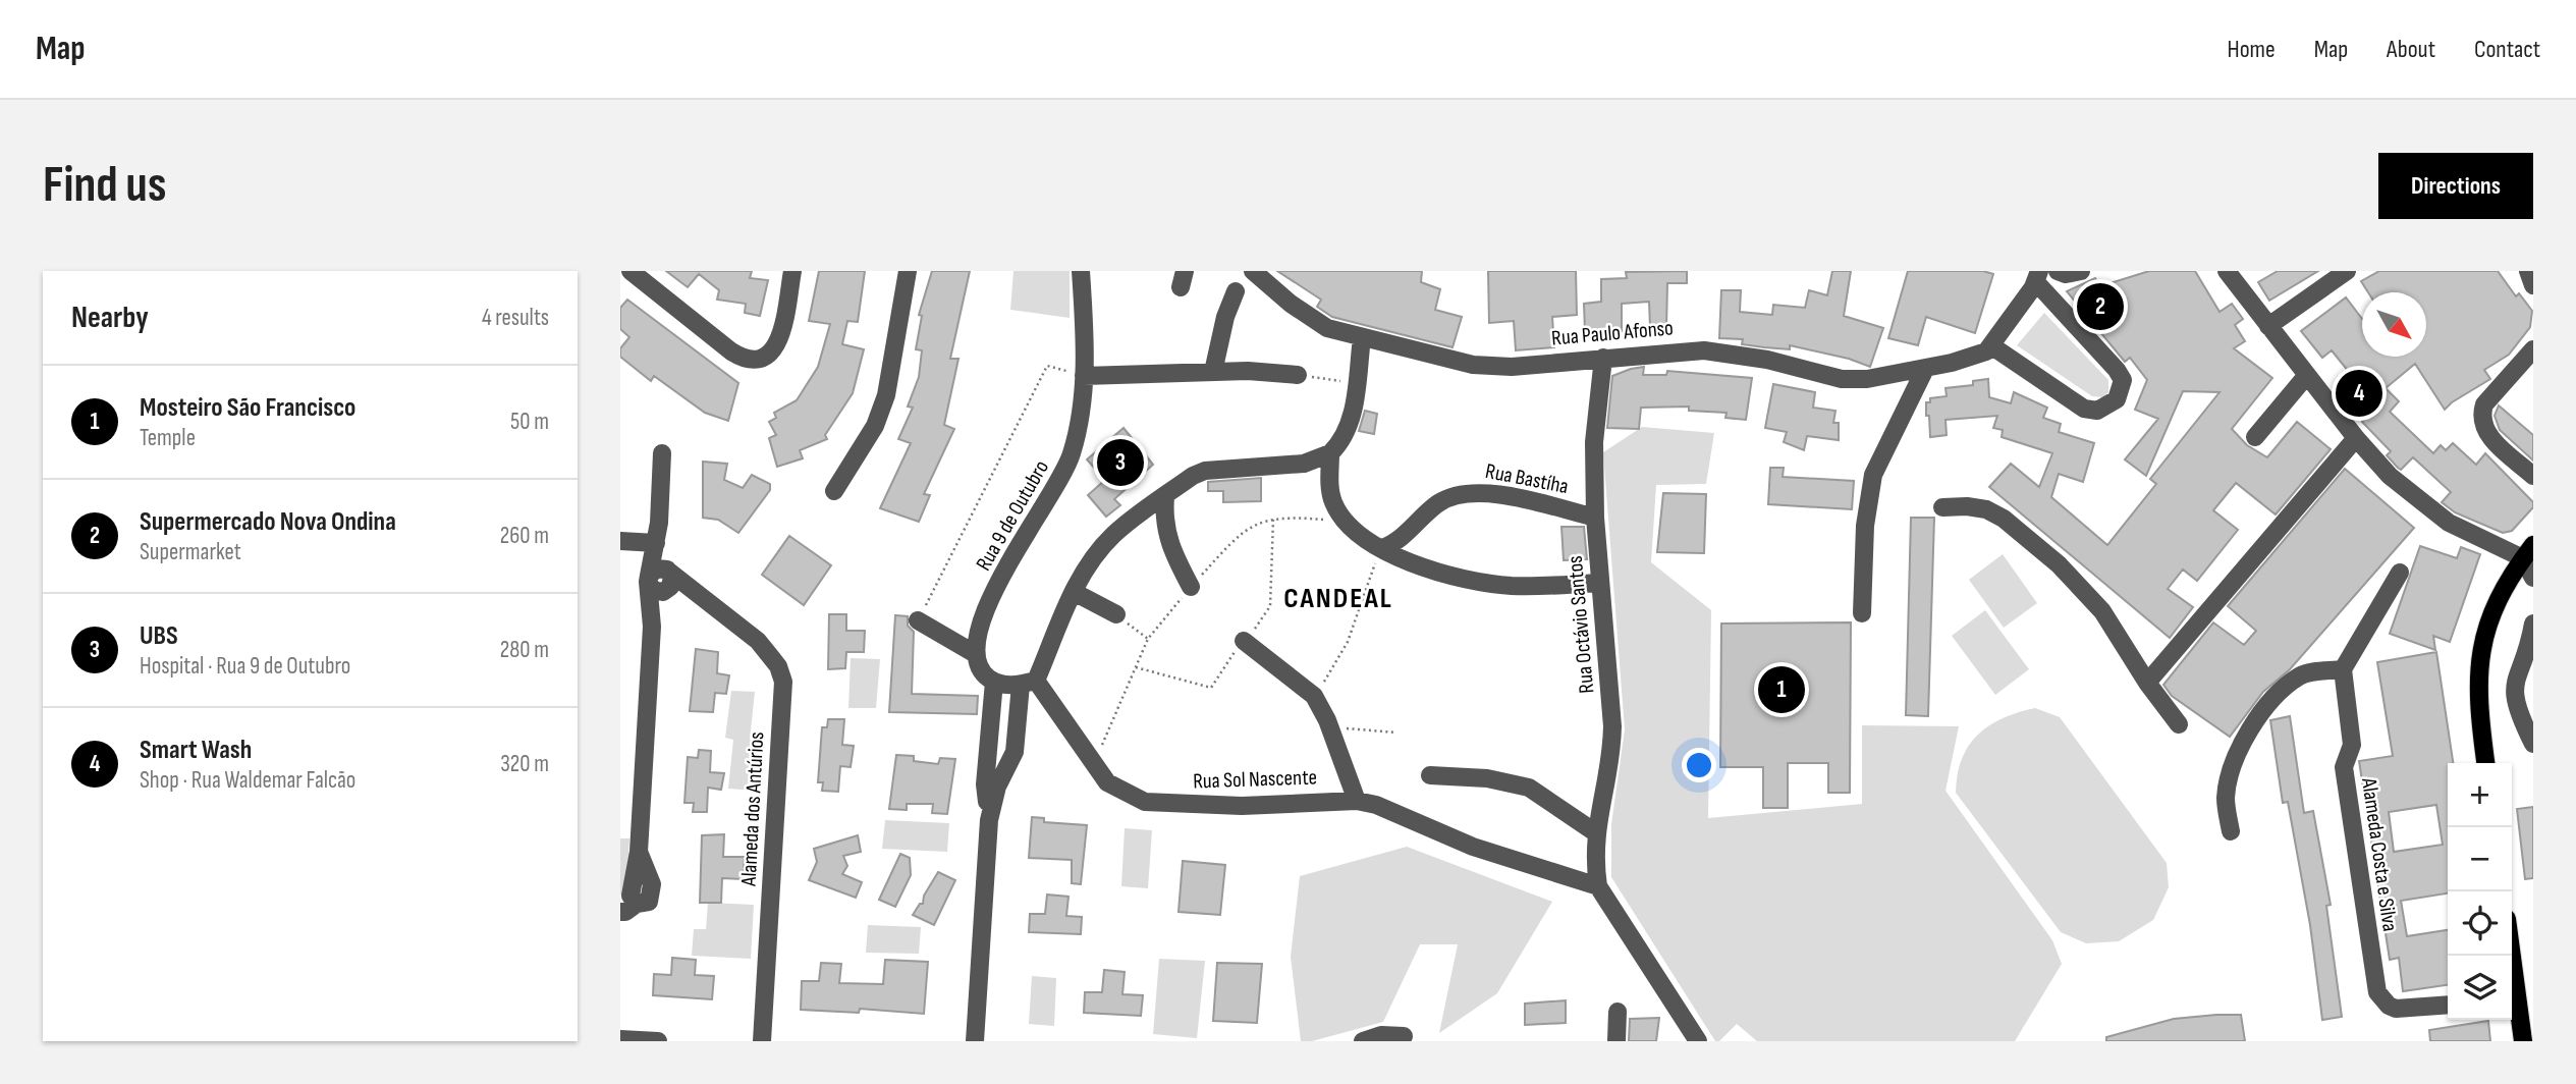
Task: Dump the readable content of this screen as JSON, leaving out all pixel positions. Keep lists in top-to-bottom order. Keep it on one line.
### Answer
{"streets":{"street":["Rua Paulo Afonso","Rua Bastíha","Rua 9 de Outubro","Rua Octávio Santos","Rua Sol Nascente","Alameda dos Antúrios","Alameda Costa e Silva"]},"crossings":[["Rua Paulo Afonso","Rua Octávio Santos"],["Rua Bastíha","Rua Octávio Santos"],["Rua Octávio Santos","Rua Sol Nascente"]],"districts":["CANDEAL"],"north":"bottom right","page":{"header":"Map","nav":["Home","Map","About","Contact"],"buttons":"Directions","title":"Find us","heading":["Nearby","4 results"],"pins":["2","4","3","1"],"list":[{"mark":"1","name":"Mosteiro São Francisco","note":"Temple","value":"50 m"},{"mark":"2","name":"Supermercado Nova Ondina","note":"Supermarket","value":"260 m"},{"mark":"3","name":"UBS","note":"Hospital · Rua 9 de Outubro","value":"280 m"},{"mark":"4","name":"Smart Wash","note":"Shop · Rua Waldemar Falcão","value":"320 m"}],"map_buttons":["+","−"]}}
